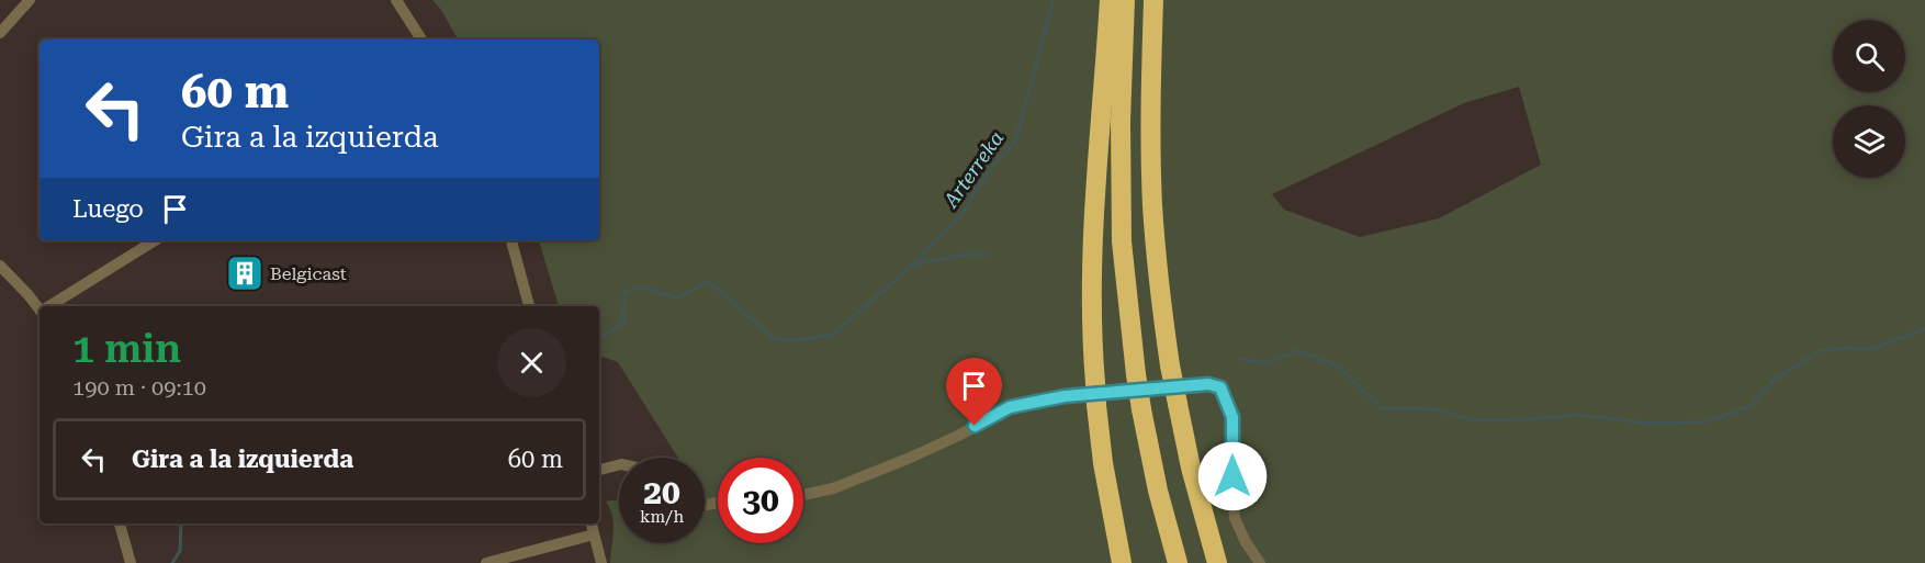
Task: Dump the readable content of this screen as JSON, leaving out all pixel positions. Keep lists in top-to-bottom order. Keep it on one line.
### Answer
{"water":["Arterreka"],"places":{"building":["Belgicast"]},"page":{"turn":["60 m","Gira a la izquierda"],"then":"Luego","heading":["1 min","190 m · 09:10"],"list":[{"name":"Gira a la izquierda","value":"60 m"}],"speed":"20 km/h","limit":"30"}}
